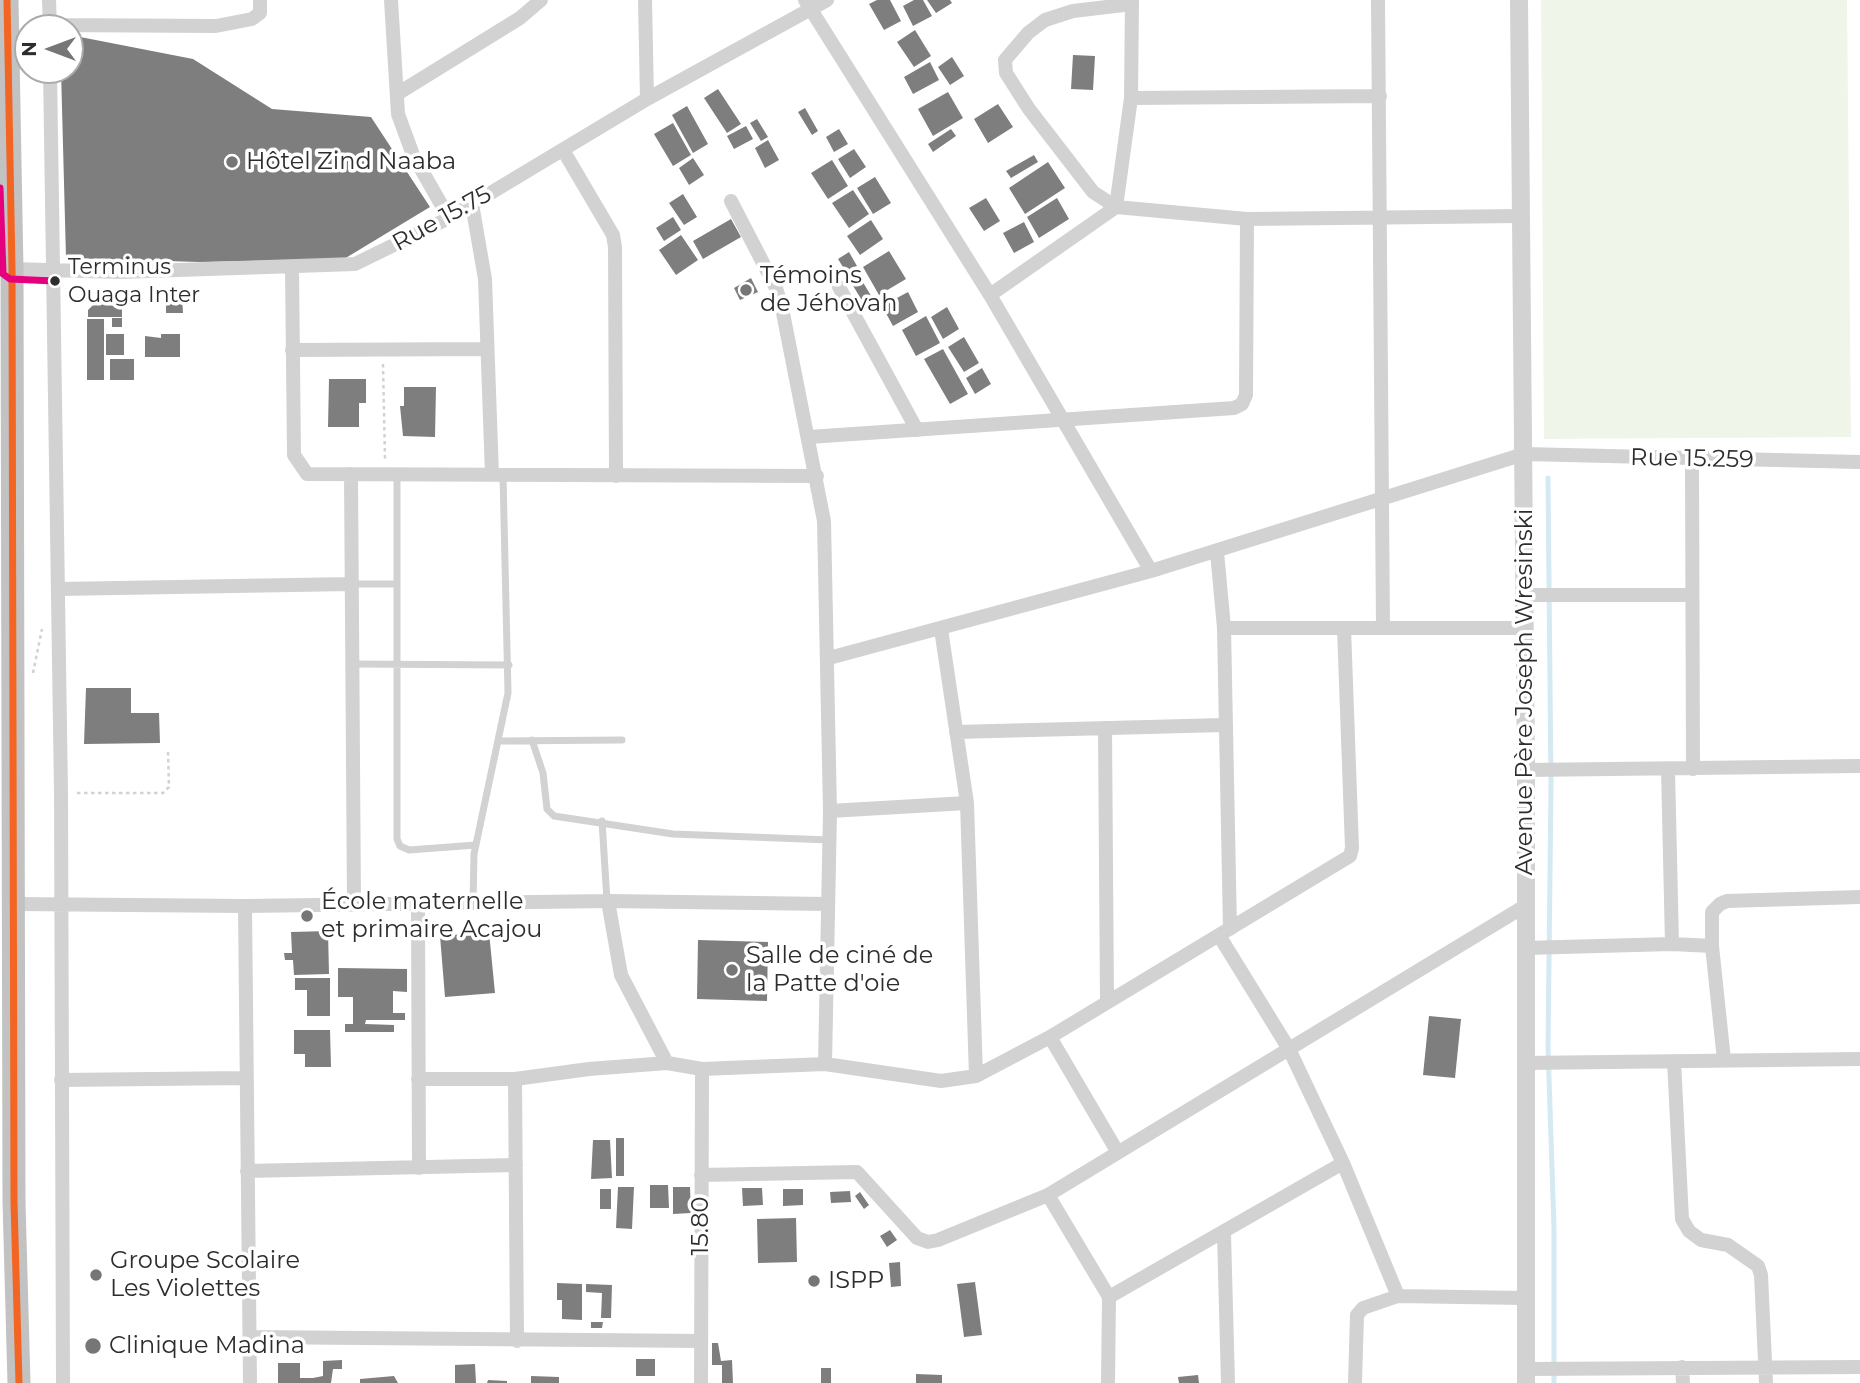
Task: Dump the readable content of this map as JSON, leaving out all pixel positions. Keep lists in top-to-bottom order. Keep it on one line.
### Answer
{"streets":{"street":["Rue 15.75","Rue 15.259","Avenue Père Joseph Wresinski","15.80"]},"crossings":[["Rue 15.259","Avenue Père Joseph Wresinski"]],"places":["Hôtel Zind Naaba","Terminus Ouaga Inter","Témoins de Jéhovah","École maternelle et primaire Acajou","Salle de ciné de la Patte d'oie","Groupe Scolaire Les Violettes","ISPP","Clinique Madina"],"north":"left"}
